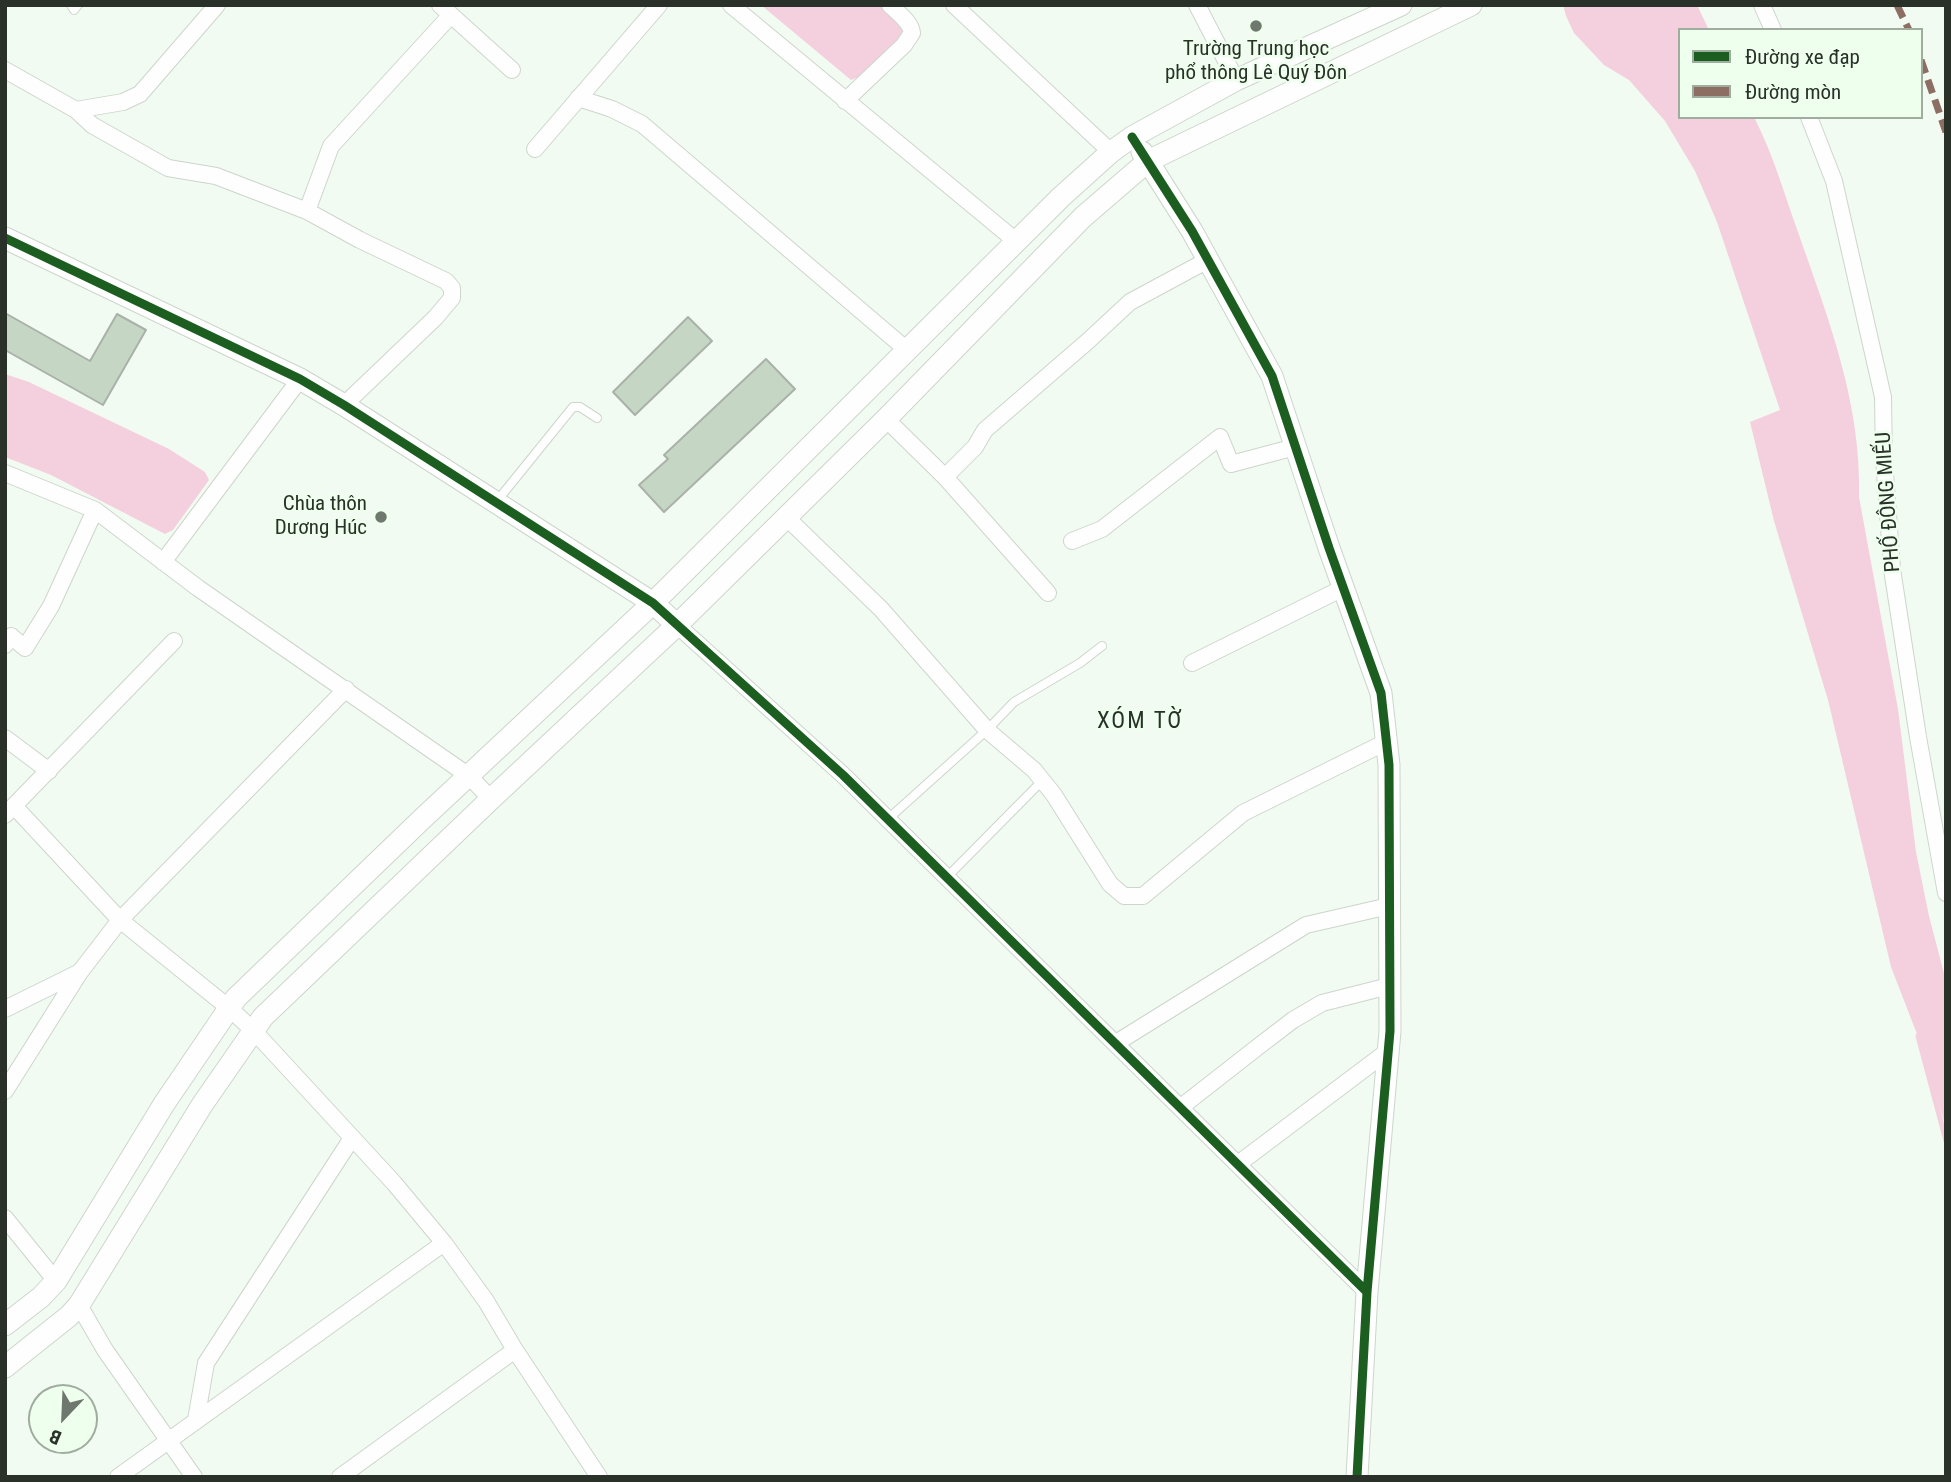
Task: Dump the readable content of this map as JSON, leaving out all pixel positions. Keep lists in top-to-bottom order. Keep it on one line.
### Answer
{"streets":{"street":["PHỐ ĐÔNG MIẾU"]},"districts":["XÓM TỜ"],"places":["Trường Trung học phổ thông Lê Quý Đôn","Chùa thôn Dương Húc"],"legend":["Đường xe đạp","Đường mòn"],"north":"bottom left"}
